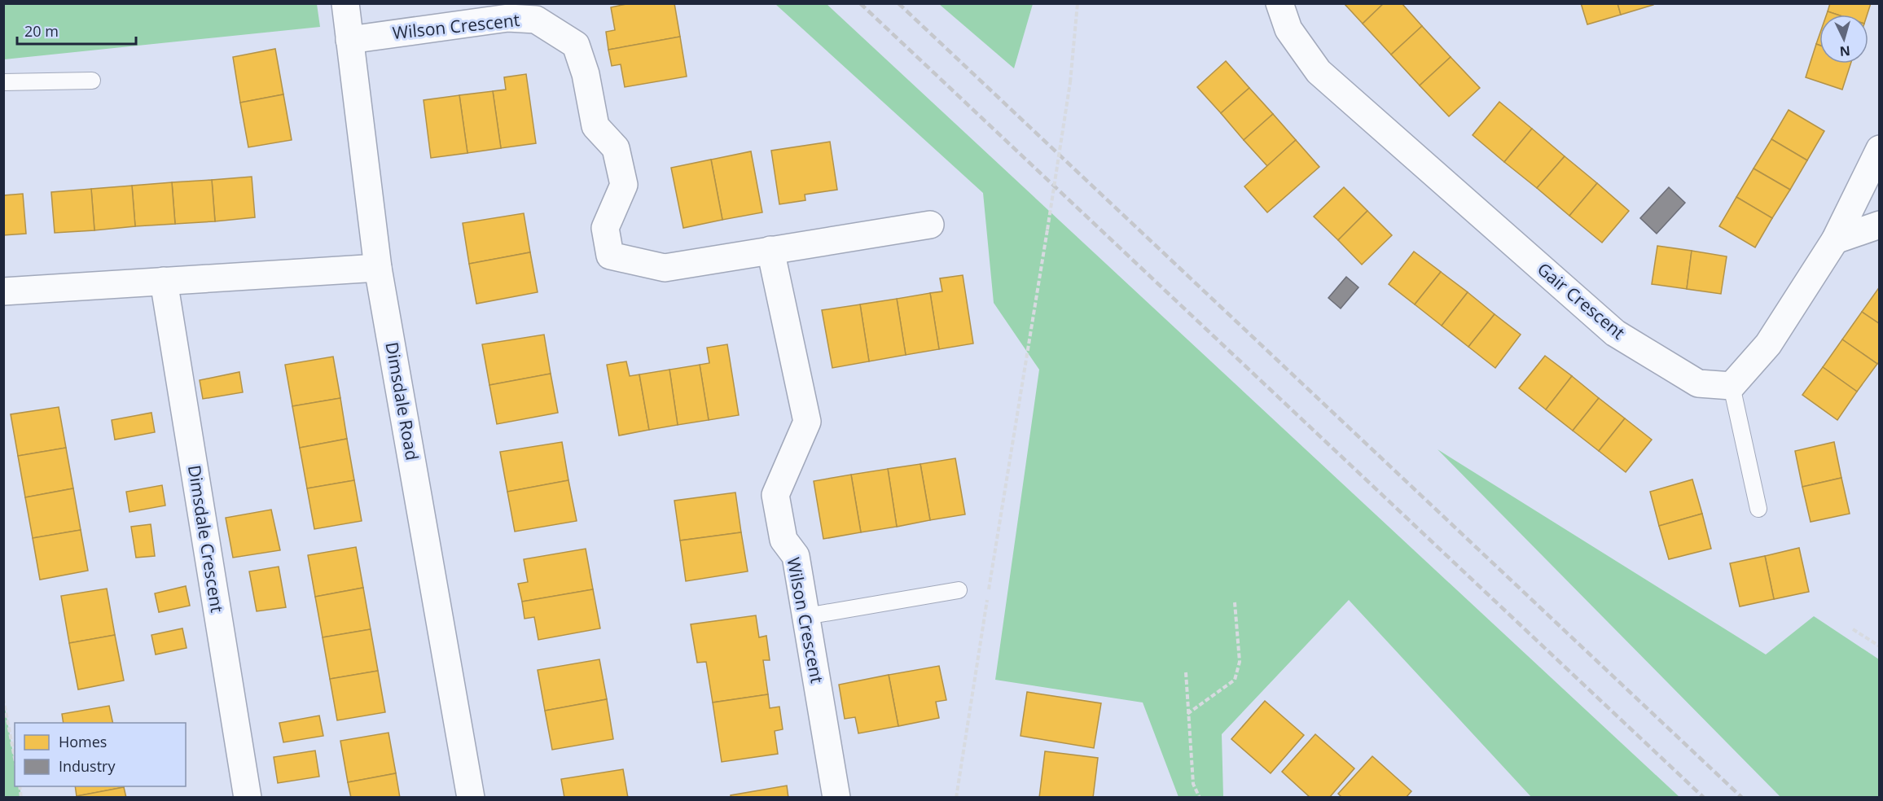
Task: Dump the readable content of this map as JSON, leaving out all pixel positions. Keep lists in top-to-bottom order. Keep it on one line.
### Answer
{"streets":{"street":["Wilson Crescent","Gair Crescent","Dimsdale Road","Dimsdale Crescent"]},"crossings":[["Wilson Crescent","Dimsdale Road"]],"legend":["Homes","Industry"],"scale_bar":"20 m","north":"bottom"}
